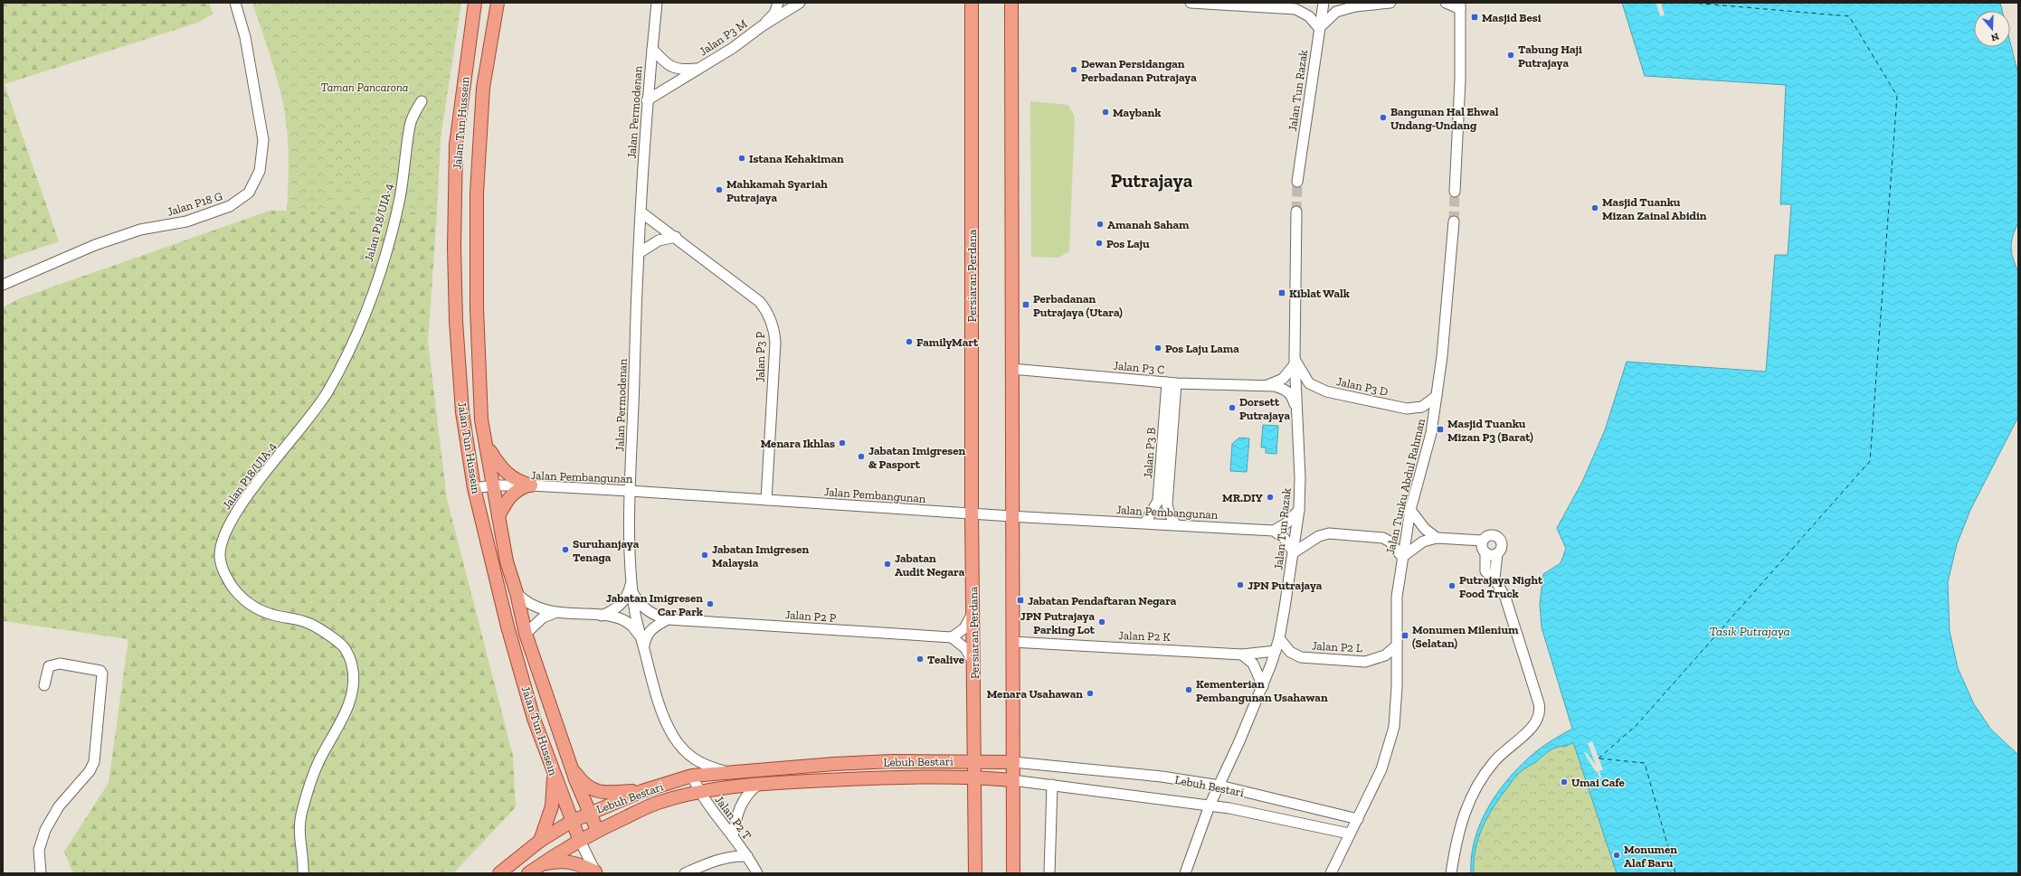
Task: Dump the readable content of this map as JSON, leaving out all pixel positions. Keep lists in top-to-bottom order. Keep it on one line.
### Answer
{"streets":{"main road":["Jalan Tun Hussein","Persiaran Perdana","Lebuh Bestari"],"street":["Jalan P3 M","Jalan Tun Razak","Jalan Permodenan","Jalan P18 G","Jalan P18/UIA-4","Jalan P3 P","Jalan P3 C","Jalan P3 D","Jalan P3 B","Jalan Pembangunan","Jalan Tunku Abdul Rahman","Jalan P2 P","Jalan P2 K","Jalan P2 L","Jalan P2 T"]},"crossings":[["Jalan P3 M","Jalan Permodenan"],["Jalan Tun Razak","Jalan P3 C"],["Jalan Tun Razak","Jalan P3 D"],["Jalan Tun Razak","Jalan P2 K"],["Jalan Tun Razak","Jalan P2 L"],["Jalan Tun Razak","Lebuh Bestari"],["Jalan Permodenan","Jalan P3 P"],["Jalan Permodenan","Jalan Pembangunan"],["Jalan Permodenan","Jalan P2 P"],["Jalan Permodenan","Lebuh Bestari"],["Jalan Tun Hussein","Jalan Pembangunan"],["Jalan Tun Hussein","Lebuh Bestari"],["Persiaran Perdana","Jalan Pembangunan"],["Persiaran Perdana","Lebuh Bestari"],["Jalan P3 P","Jalan Pembangunan"],["Jalan P3 C","Jalan P3 D"],["Jalan P3 C","Jalan P3 B"],["Jalan P3 D","Jalan Tunku Abdul Rahman"],["Jalan P3 B","Jalan Pembangunan"],["Jalan Tunku Abdul Rahman","Jalan P2 L"],["Jalan Tunku Abdul Rahman","Lebuh Bestari"],["Lebuh Bestari","Jalan P2 T"]],"districts":["Putrajaya"],"water":["Tasik Putrajaya"],"parks":["Taman Pancarona"],"places":{"transit":["Masjid Besi","Kiblat Walk","Perbadanan Putrajaya (Utara)","Masjid Tuanku Mizan P3 (Barat)","Jabatan Pendaftaran Negara","Monumen Milenium (Selatan)"],"other":["Tabung Haji Putrajaya","Dewan Persidangan Perbadanan Putrajaya","Maybank","Bangunan Hal Ehwal Undang-Undang","Istana Kehakiman","Mahkamah Syariah Putrajaya","Masjid Tuanku Mizan Zainal Abidin","Amanah Saham","Pos Laju","FamilyMart","Pos Laju Lama","Dorsett Putrajaya","Menara Ikhlas","Jabatan Imigresen & Pasport","MR.DIY","Suruhanjaya Tenaga","Jabatan Imigresen Malaysia","Jabatan Audit Negara","JPN Putrajaya","Putrajaya Night Food Truck","Jabatan Imigresen Car Park","JPN Putrajaya Parking Lot","Tealive","Kementerian Pembangunan Usahawan","Menara Usahawan","Umai Cafe","Monumen Alaf Baru"]},"north":"bottom"}
